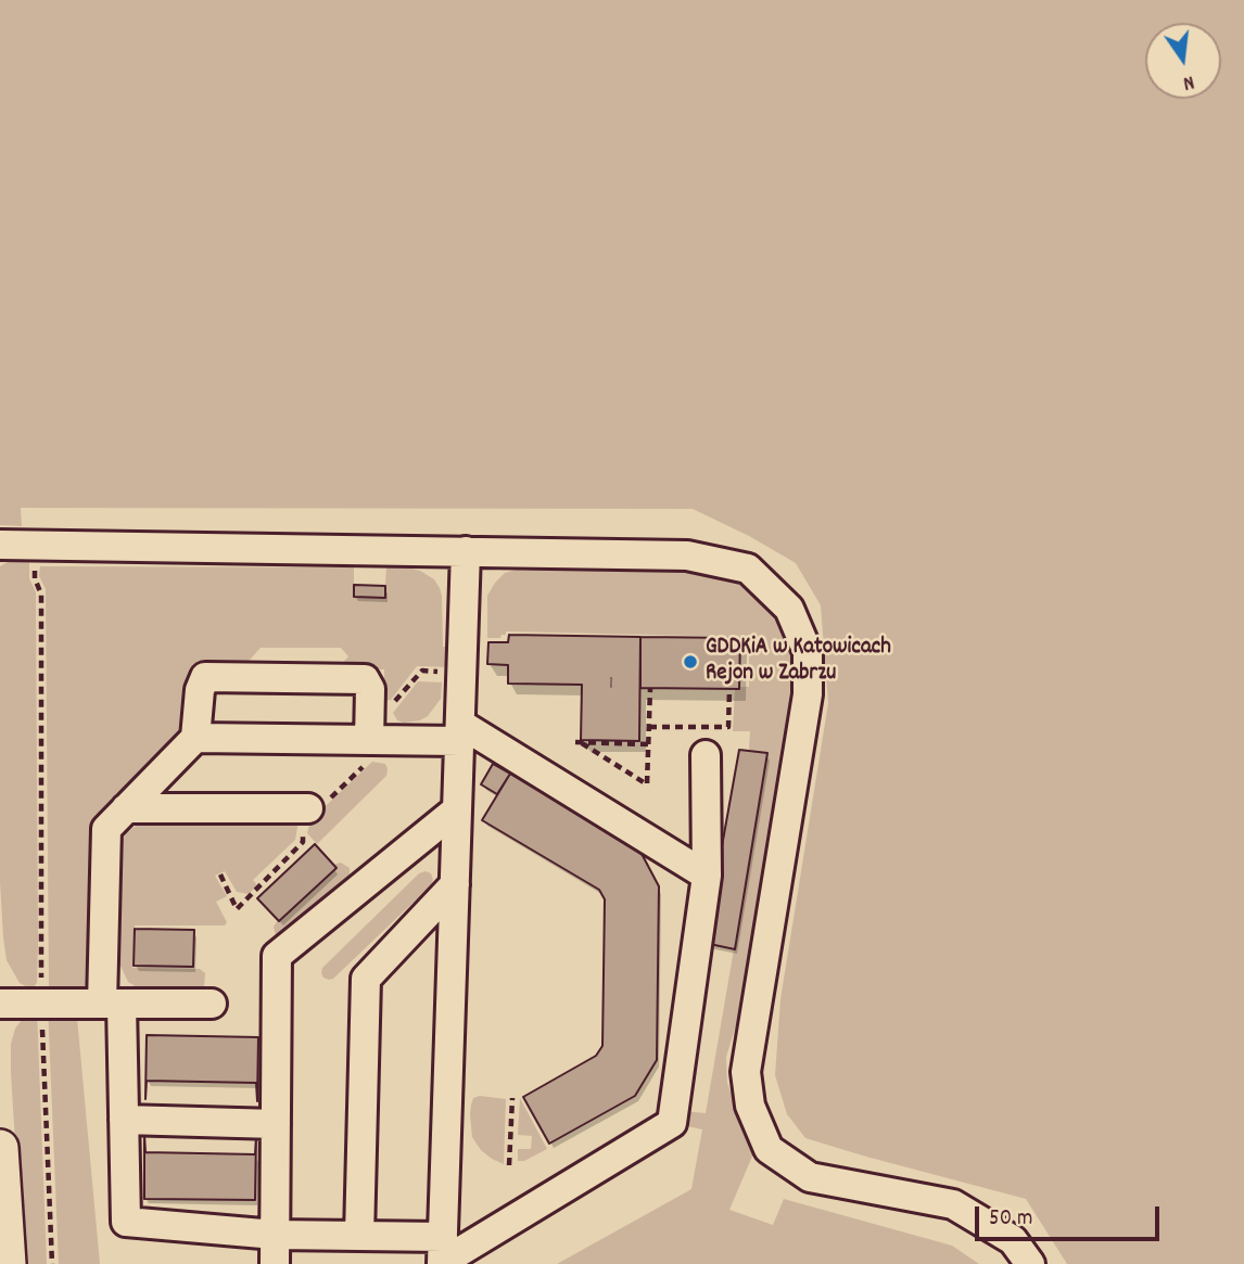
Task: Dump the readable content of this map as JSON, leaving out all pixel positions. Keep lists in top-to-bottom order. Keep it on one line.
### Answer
{"places":["GDDKiA w Katowicach Rejon w Zabrzu"],"house_numbers":["1"],"scale_bar":"50 m","north":"bottom"}
